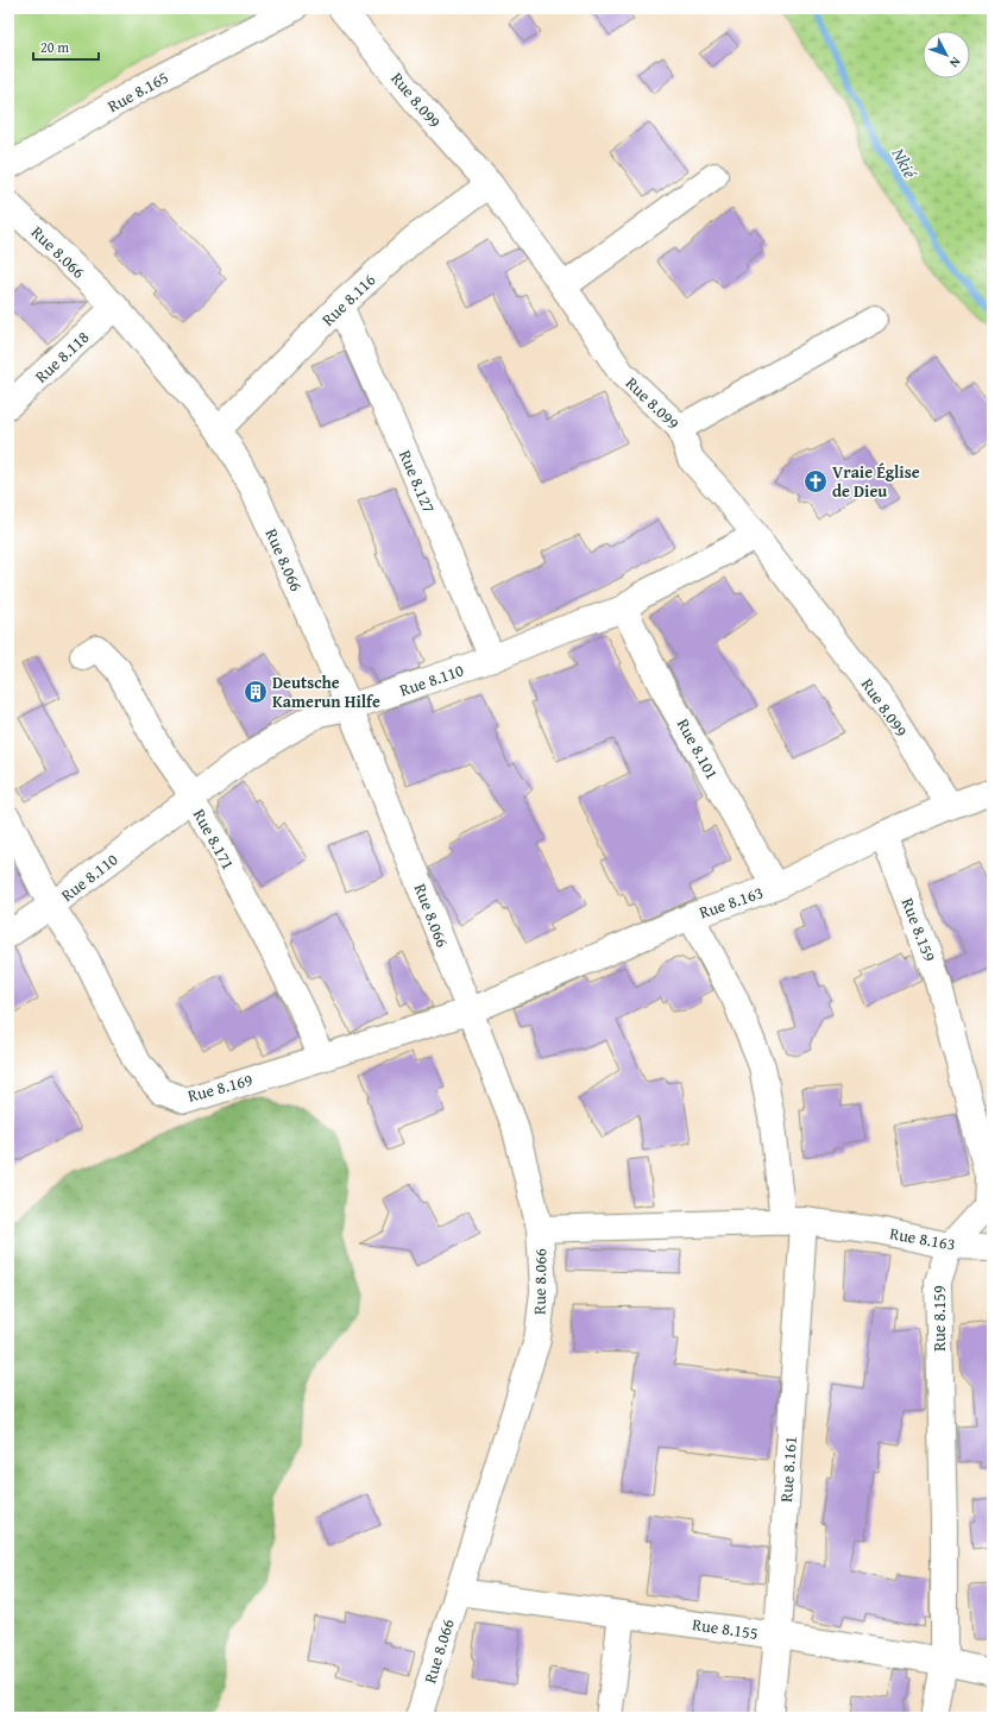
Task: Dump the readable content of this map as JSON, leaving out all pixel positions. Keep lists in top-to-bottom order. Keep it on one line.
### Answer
{"streets":{"street":["Rue 8.165","Rue 8.099","Rue 8.066","Rue 8.116","Rue 8.118","Rue 8.127","Rue 8.110","Rue 8.101","Rue 8.171","Rue 8.163","Rue 8.159","Rue 8.169","Rue 8.161","Rue 8.155"]},"crossings":[["Rue 8.099","Rue 8.116"],["Rue 8.099","Rue 8.110"],["Rue 8.099","Rue 8.163"],["Rue 8.066","Rue 8.116"],["Rue 8.066","Rue 8.118"],["Rue 8.066","Rue 8.110"],["Rue 8.066","Rue 8.163"],["Rue 8.066","Rue 8.169"],["Rue 8.066","Rue 8.155"],["Rue 8.116","Rue 8.127"],["Rue 8.127","Rue 8.110"],["Rue 8.110","Rue 8.101"],["Rue 8.110","Rue 8.171"],["Rue 8.110","Rue 8.169"],["Rue 8.101","Rue 8.163"],["Rue 8.171","Rue 8.169"],["Rue 8.163","Rue 8.159"],["Rue 8.163","Rue 8.169"],["Rue 8.163","Rue 8.161"],["Rue 8.159","Rue 8.155"],["Rue 8.161","Rue 8.155"]],"water":["Nkié"],"places":{"church":["Vraie Église de Dieu"],"building":["Deutsche Kamerun Hilfe"]},"scale_bar":"20 m","north":"bottom right"}
